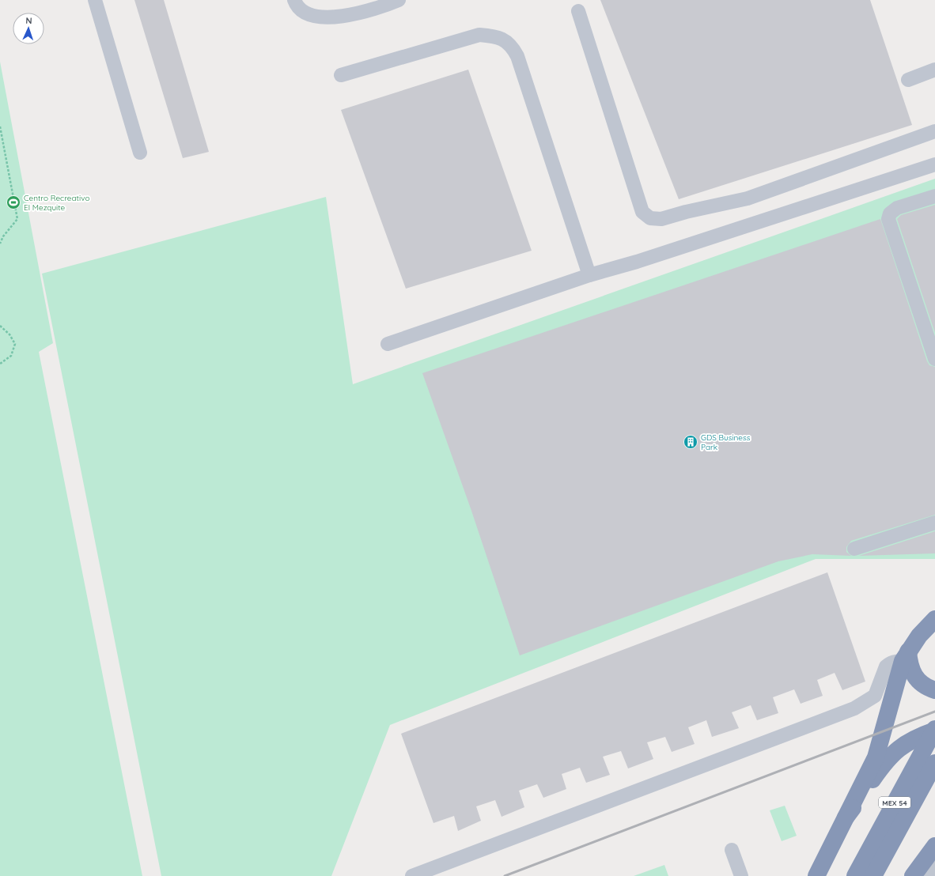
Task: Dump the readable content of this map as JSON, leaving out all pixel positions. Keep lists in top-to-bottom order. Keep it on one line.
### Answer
{"streets":{"highway":["MEX 54"]},"places":{"sports":["Centro Recreativo El Mezquite"],"building":["GDS Business Park"]},"north":"top"}
